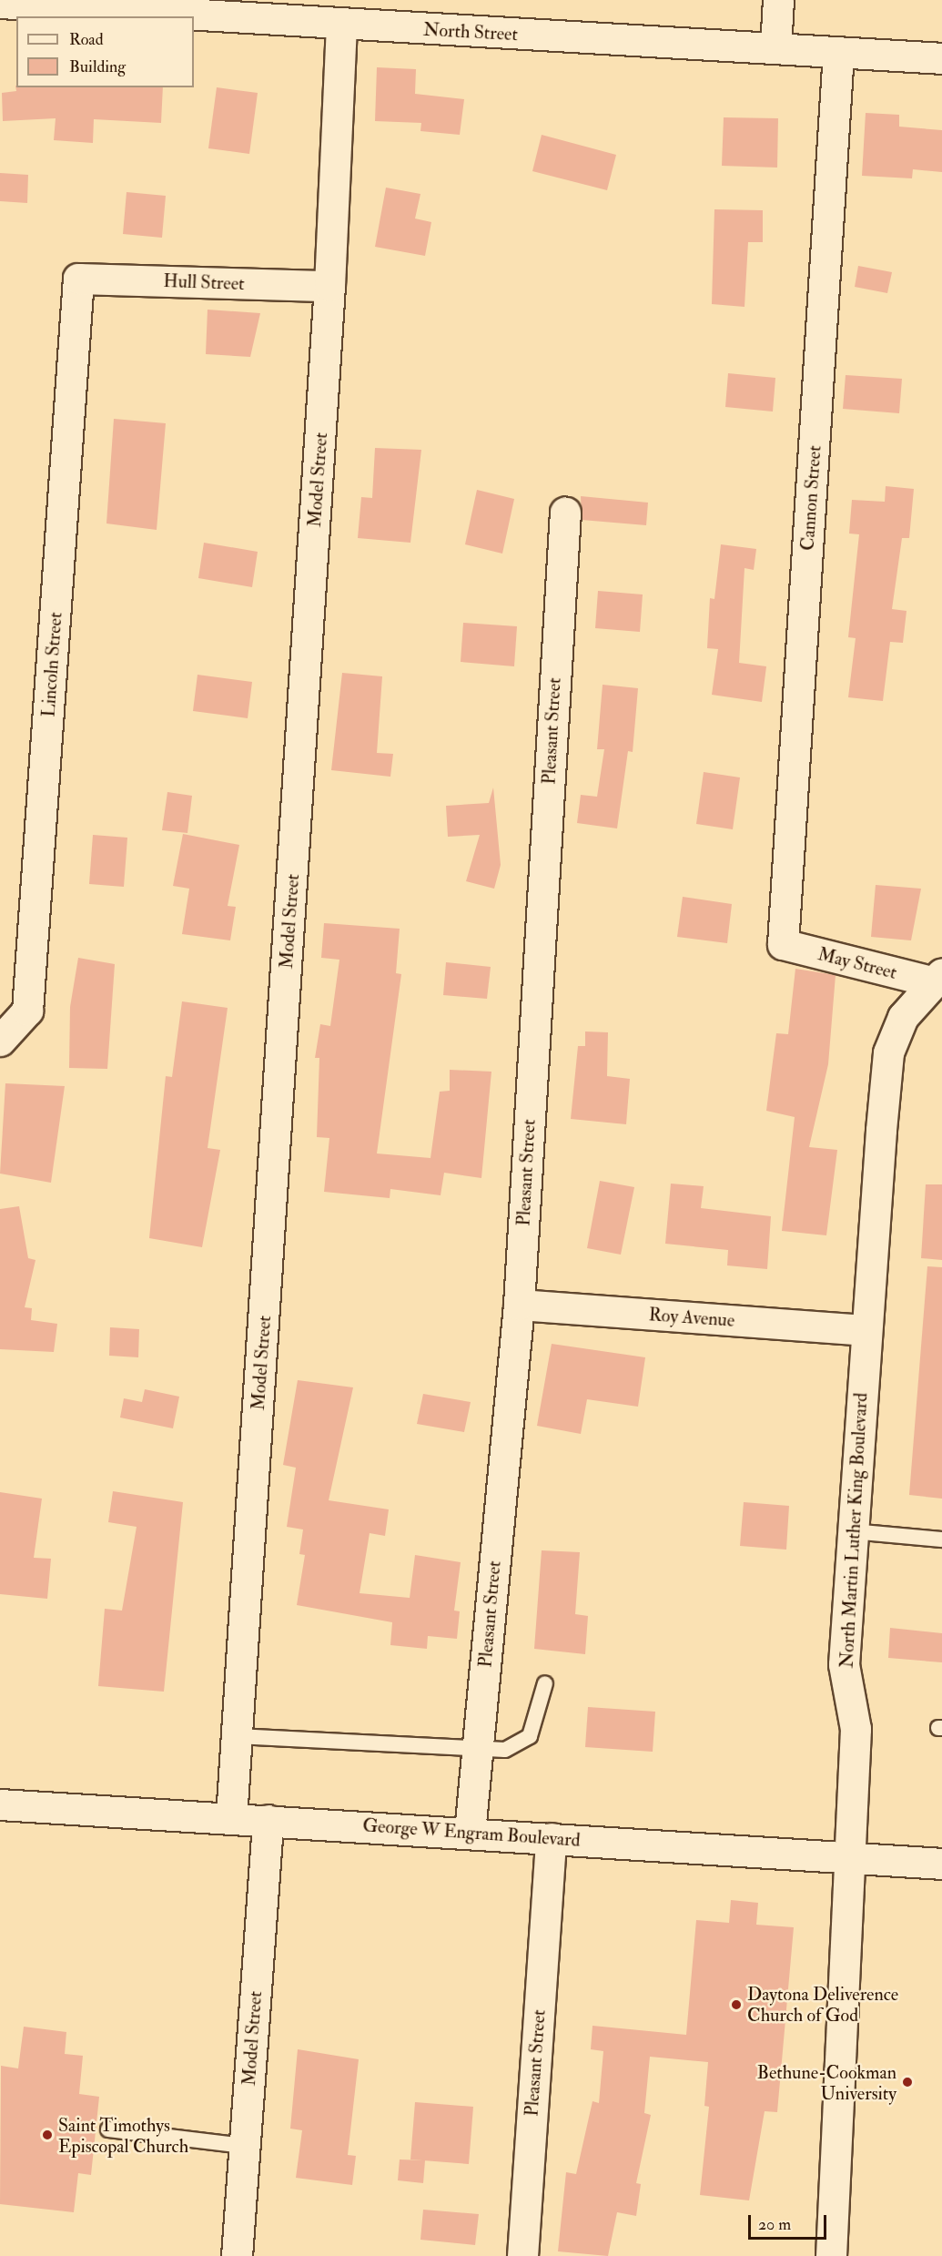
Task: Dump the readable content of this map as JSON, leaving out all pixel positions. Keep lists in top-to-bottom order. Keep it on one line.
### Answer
{"streets":{"street":["North Street","Hull Street","Model Street","Cannon Street","Lincoln Street","Pleasant Street","May Street","Roy Avenue","North Martin Luther King Boulevard","George W Engram Boulevard"]},"crossings":[["North Street","Model Street"],["North Street","Cannon Street"],["Hull Street","Model Street"],["Hull Street","Lincoln Street"],["Model Street","George W Engram Boulevard"],["Cannon Street","May Street"],["Pleasant Street","Roy Avenue"],["Pleasant Street","George W Engram Boulevard"],["May Street","North Martin Luther King Boulevard"],["Roy Avenue","North Martin Luther King Boulevard"],["North Martin Luther King Boulevard","George W Engram Boulevard"]],"places":["Daytona Deliverence Church of God","Bethune-Cookman University","Saint Timothys Episcopal Church"],"legend":["Road","Building"],"scale_bar":"20 m"}
